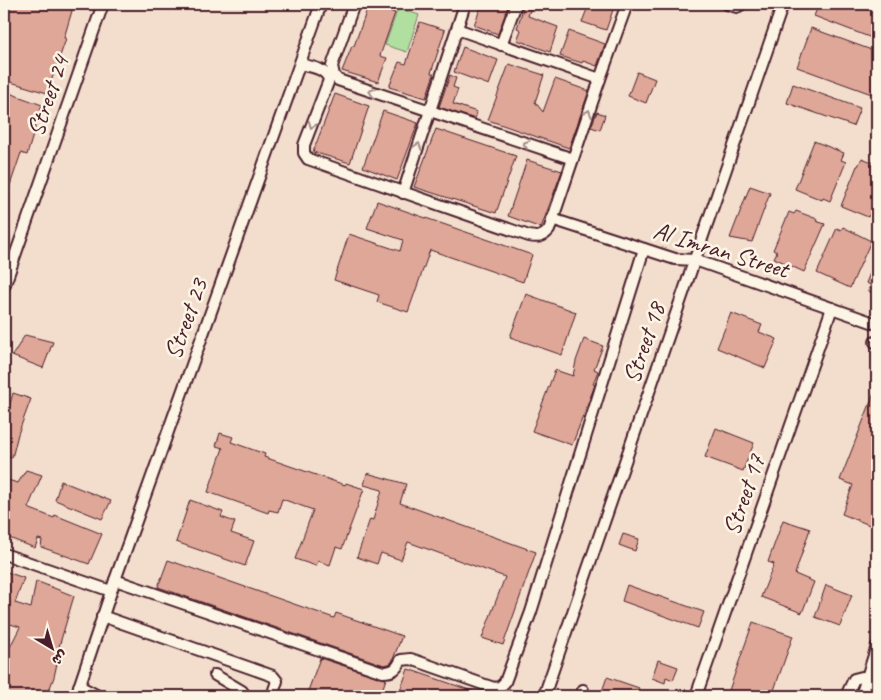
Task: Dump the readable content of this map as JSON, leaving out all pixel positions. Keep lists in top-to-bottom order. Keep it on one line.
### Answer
{"streets":{"street":["Street 24","Al Imran Street","Street 23","Street 18","Street 17"]},"crossings":[["Al Imran Street","Street 18"],["Al Imran Street","Street 17"]],"north":"bottom right"}
